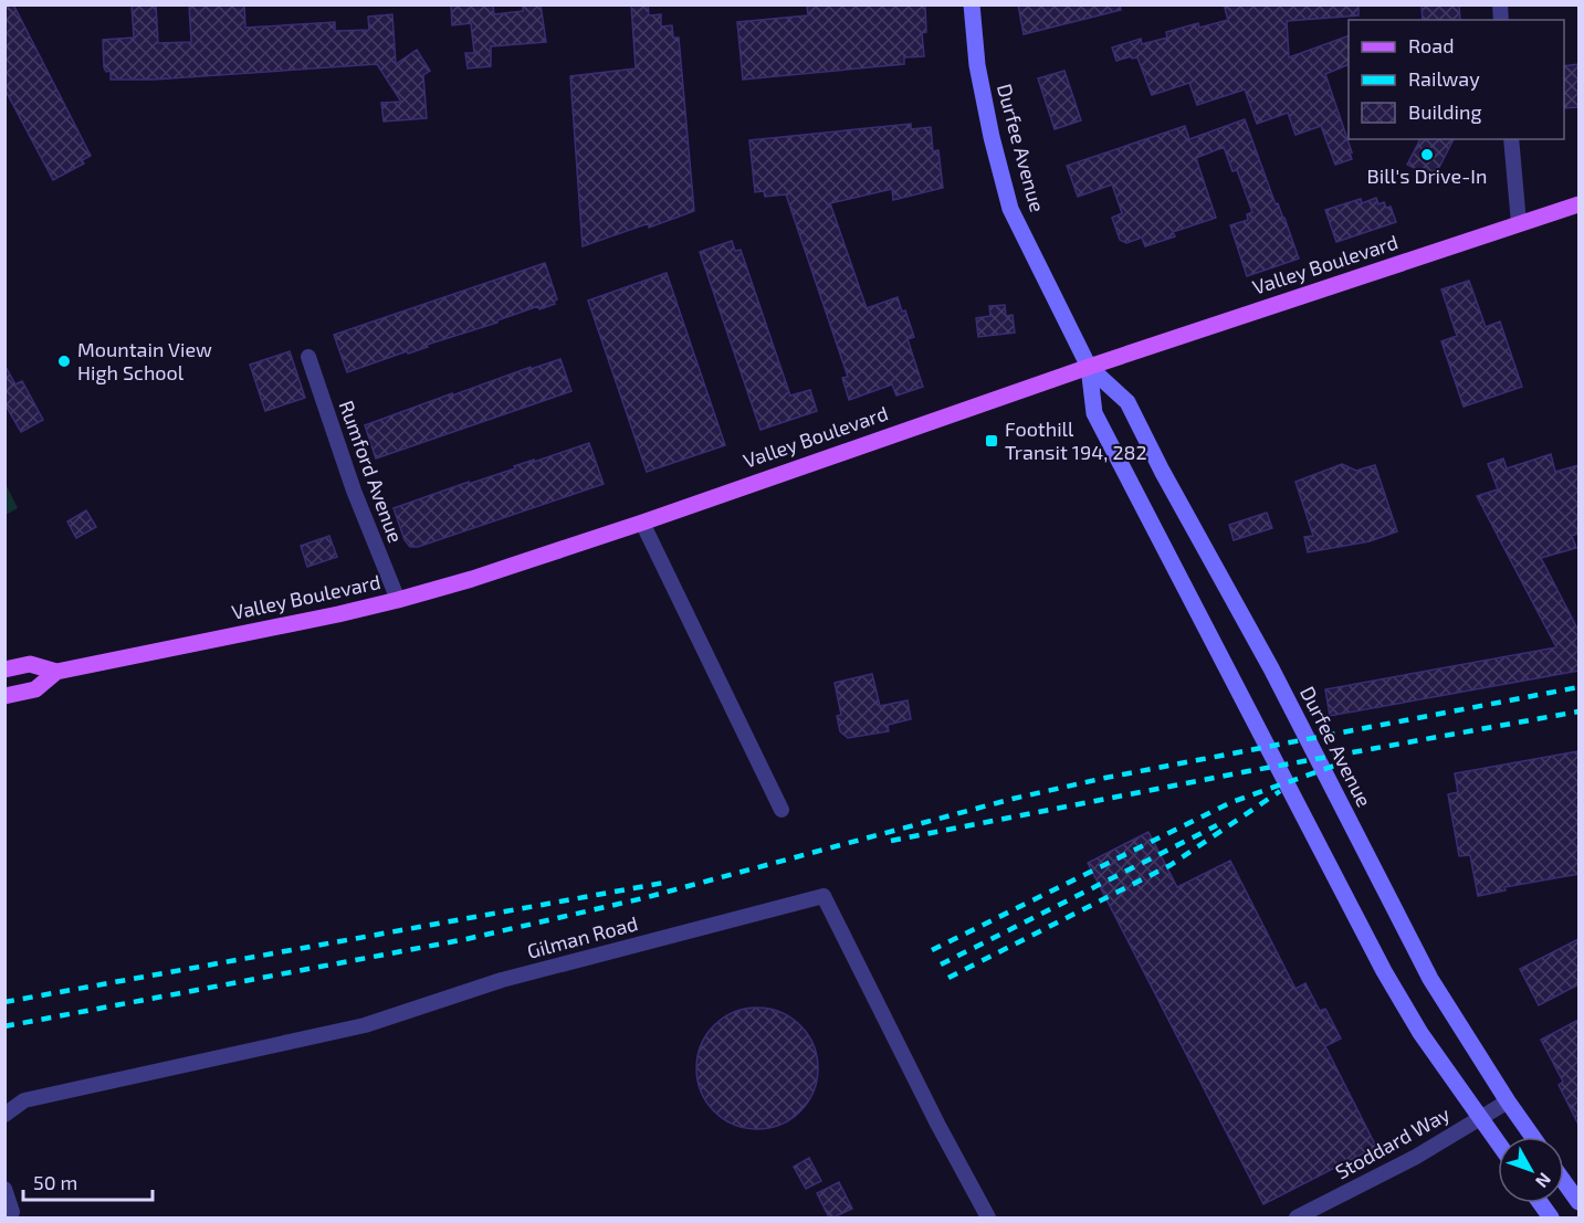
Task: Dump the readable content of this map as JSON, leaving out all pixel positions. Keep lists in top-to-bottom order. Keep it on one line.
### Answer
{"streets":{"main road":["Durfee Avenue","Valley Boulevard"],"street":["Rumford Avenue","Gilman Road","Stoddard Way"]},"crossings":[["Durfee Avenue","Valley Boulevard"],["Durfee Avenue","Stoddard Way"],["Valley Boulevard","Rumford Avenue"]],"places":{"other":["Bill's Drive-In","Mountain View High School"],"transit":["Foothill Transit 194, 282"]},"legend":["Road","Railway","Building"],"scale_bar":"50 m","north":"bottom right"}
